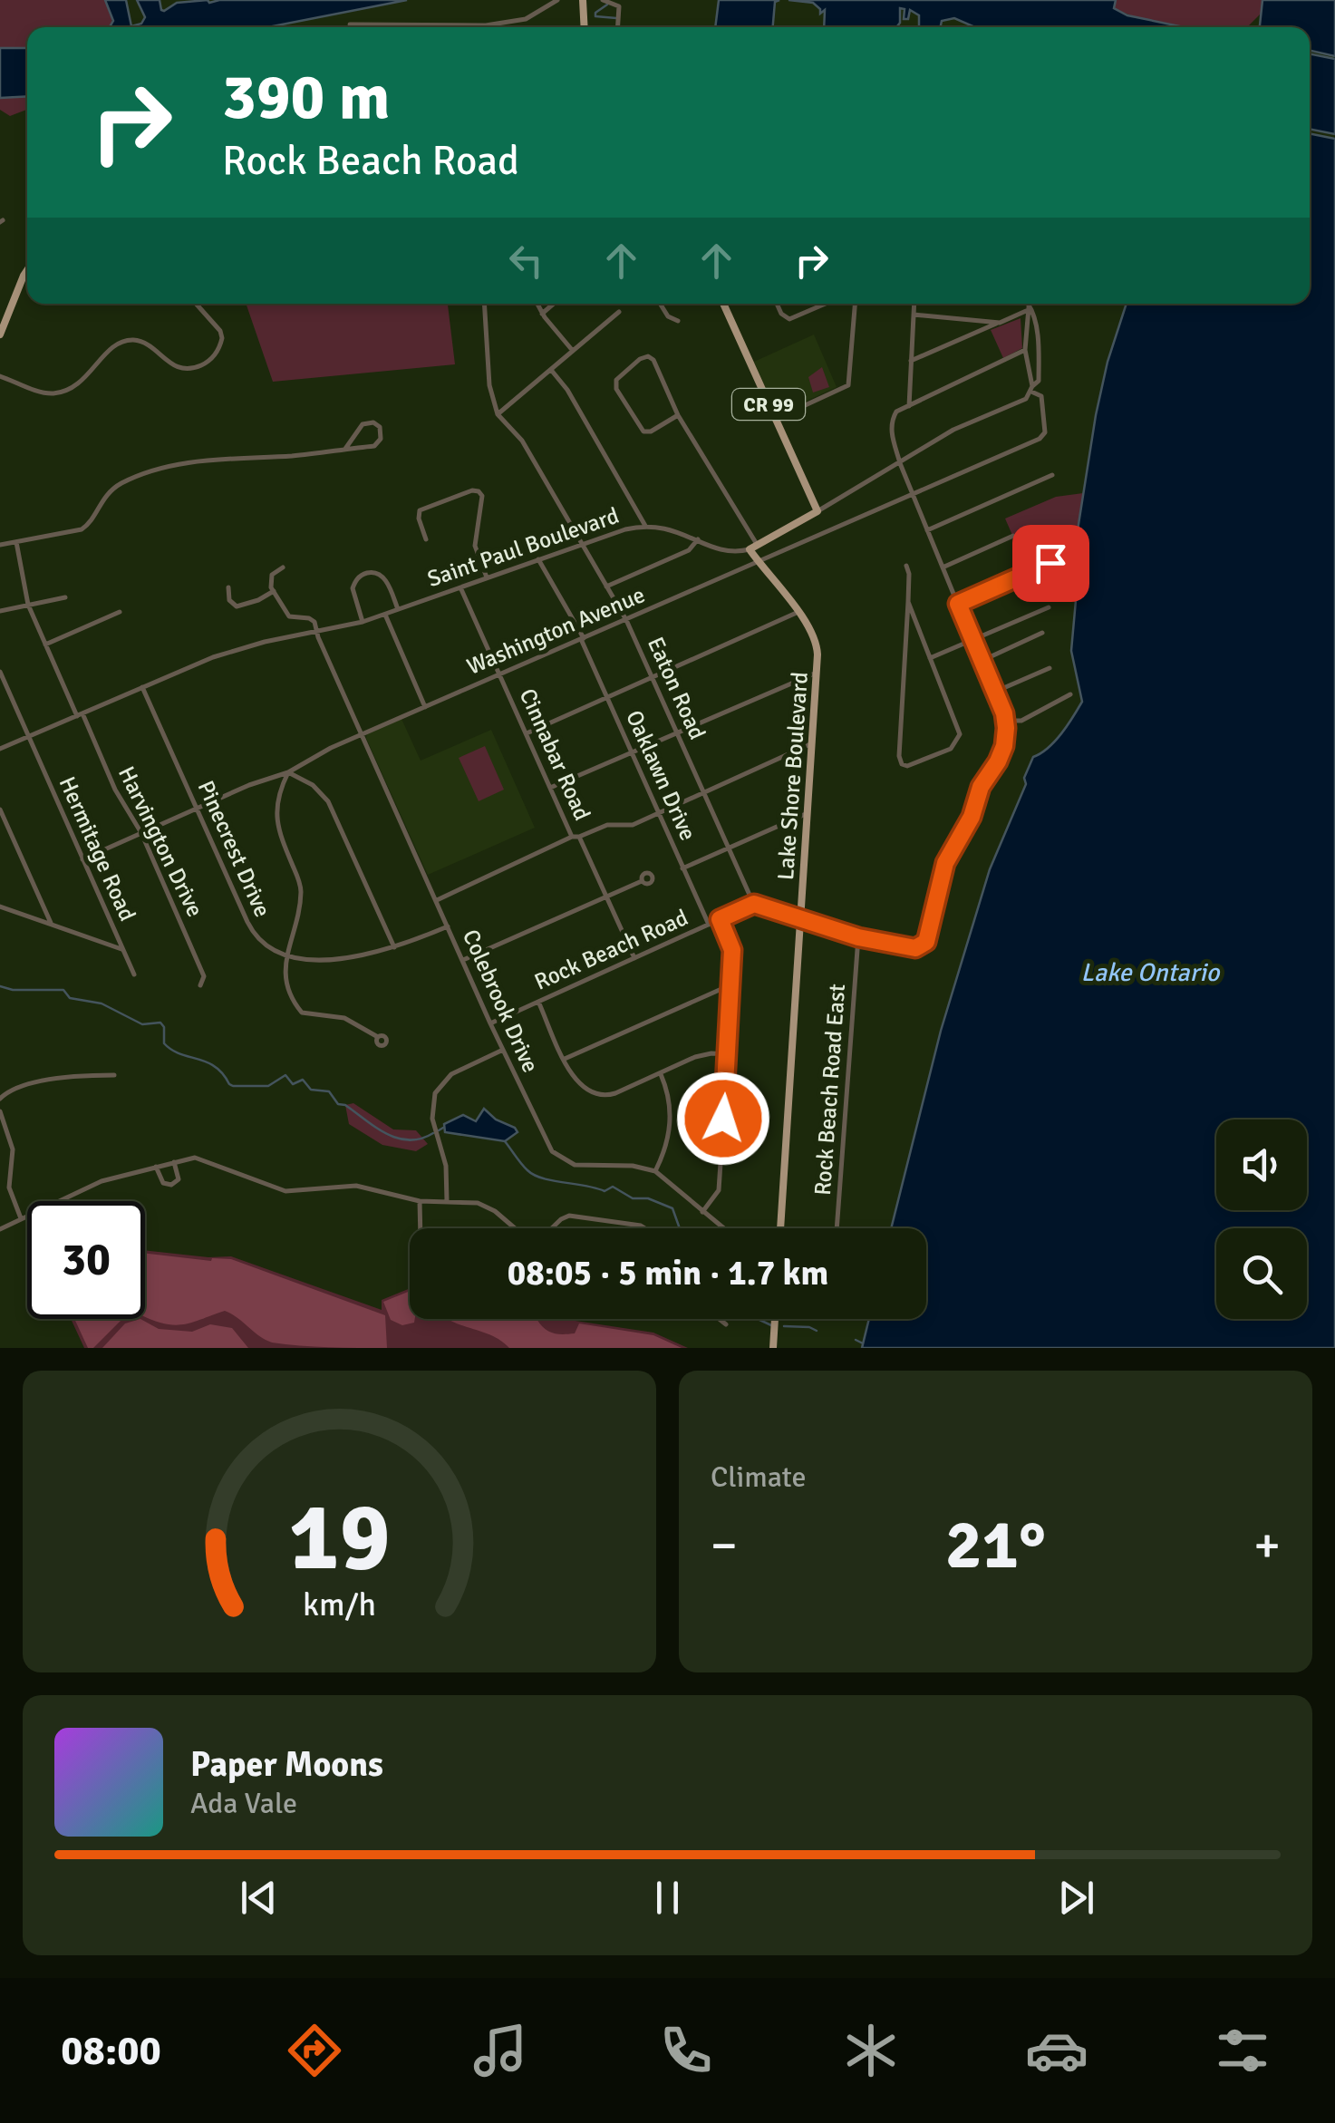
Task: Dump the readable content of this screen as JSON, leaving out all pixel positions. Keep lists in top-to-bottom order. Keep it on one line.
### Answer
{"streets":{"main road":["CR 99","Lake Shore Boulevard"],"street":["Saint Paul Boulevard","Washington Avenue","Eaton Road","Cinnabar Road","Oaklawn Drive","Harvington Drive","Hermitage Road","Pinecrest Drive","Rock Beach Road","Colebrook Drive","Rock Beach Road East"]},"crossings":[["Saint Paul Boulevard","Eaton Road"],["Saint Paul Boulevard","Cinnabar Road"],["Saint Paul Boulevard","Oaklawn Drive"],["Saint Paul Boulevard","Lake Shore Boulevard"],["Saint Paul Boulevard","Harvington Drive"],["Saint Paul Boulevard","Hermitage Road"],["Saint Paul Boulevard","Pinecrest Drive"],["Saint Paul Boulevard","Colebrook Drive"],["Washington Avenue","Eaton Road"],["Washington Avenue","Cinnabar Road"],["Washington Avenue","Oaklawn Drive"],["Washington Avenue","Lake Shore Boulevard"],["Washington Avenue","Harvington Drive"],["Washington Avenue","Hermitage Road"],["Washington Avenue","Pinecrest Drive"],["Washington Avenue","Colebrook Drive"],["Eaton Road","Rock Beach Road"],["Cinnabar Road","Rock Beach Road"],["Oaklawn Drive","Rock Beach Road"],["Rock Beach Road","Colebrook Drive"]],"water":["Lake Ontario"],"page":{"turn":["390 m","Rock Beach Road"],"limit":"30","trip":"08:05 · 5 min · 1.7 km","tile":"Climate","heat":["−","21°","+"],"song":["Paper Moons","Ada Vale"],"tabs":"08:00","gauge":["19","km/h"]}}
